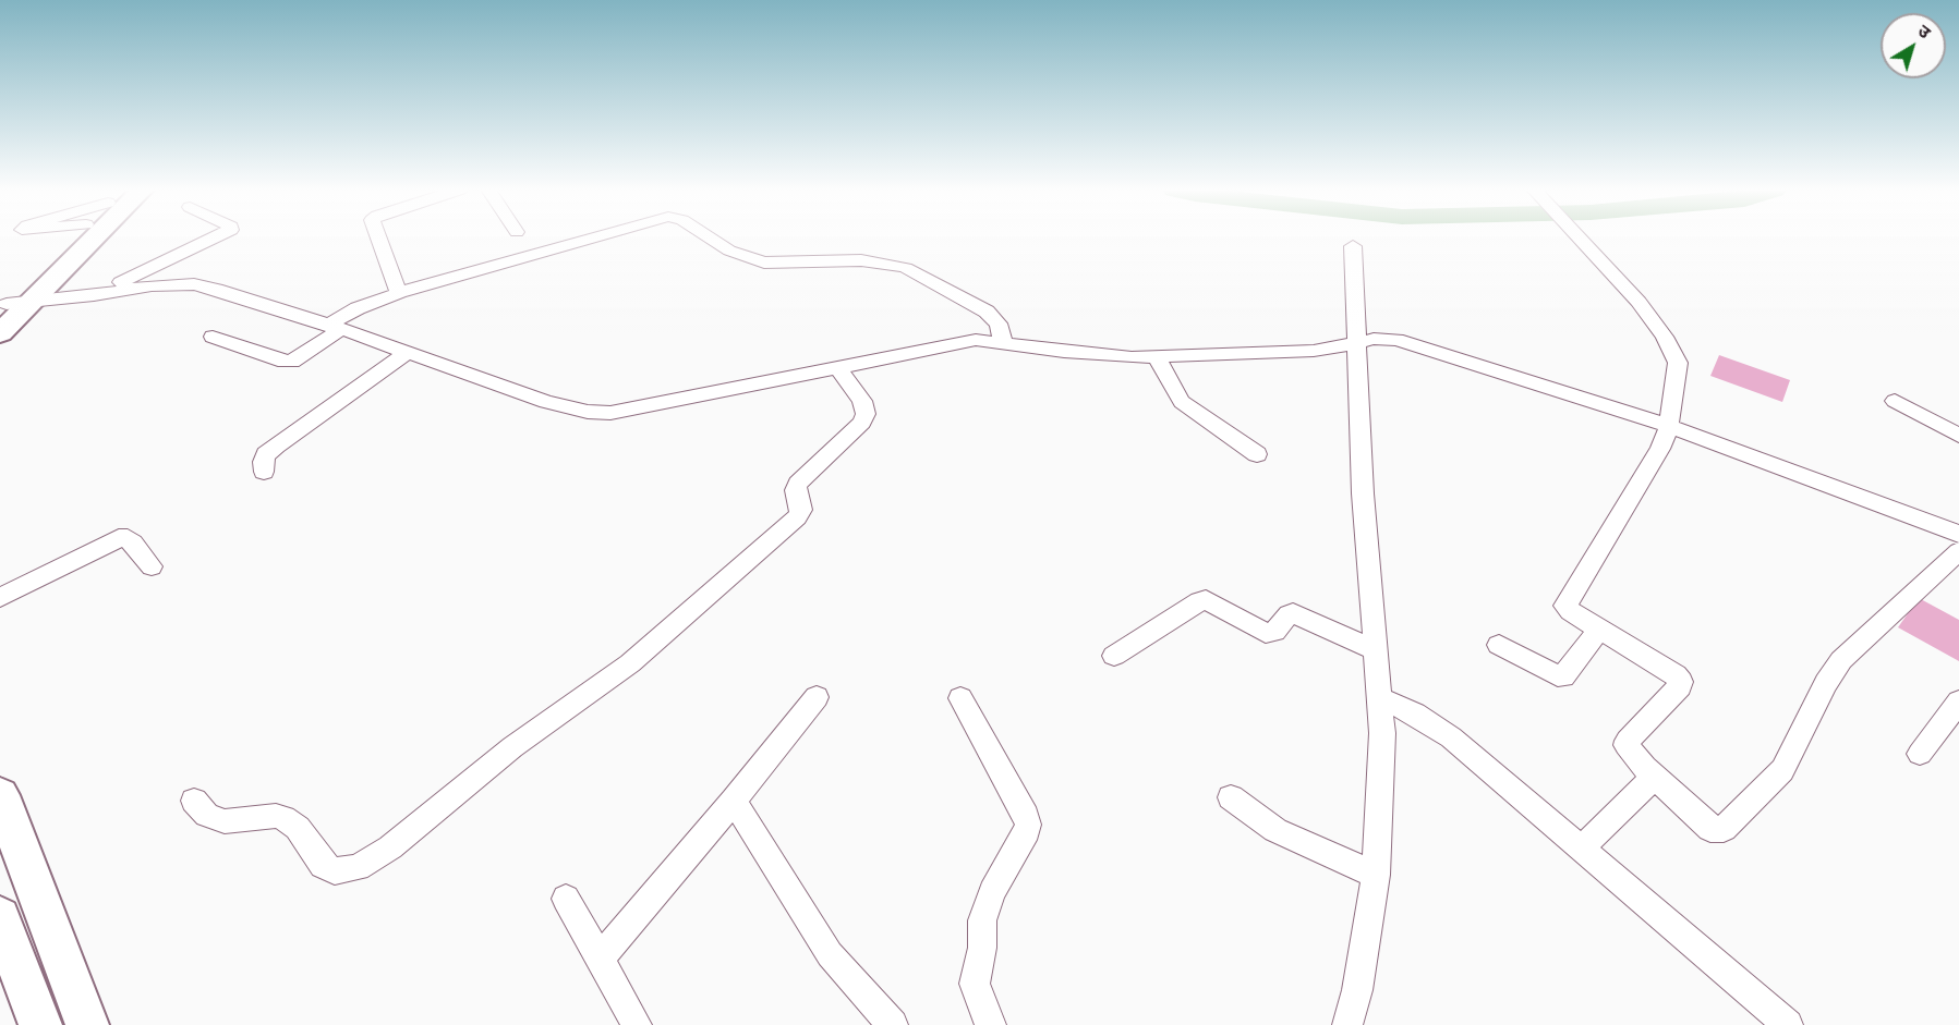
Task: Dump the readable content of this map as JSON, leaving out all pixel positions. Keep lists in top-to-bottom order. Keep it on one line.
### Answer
{"north":"top right"}
